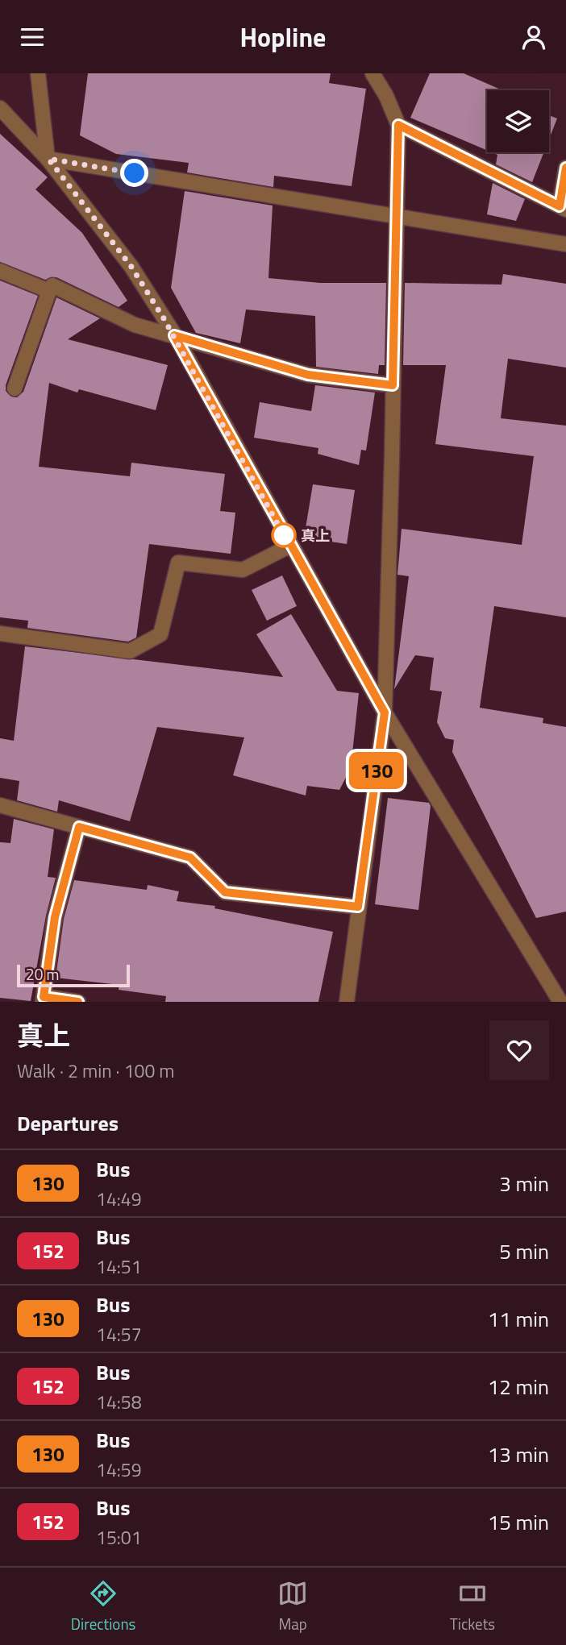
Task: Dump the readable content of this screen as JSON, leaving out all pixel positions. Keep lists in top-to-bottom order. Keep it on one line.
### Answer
{"places":["真上"],"lines":["bus line 130"],"scale_bar":"20 m","page":{"header":"Hopline","on_map":"130","scale":"20 m","heading":[["真上","Walk · 2 min · 100 m"],"Departures"],"list":[{"mark":"130","name":"Bus","note":"14:49","value":"3 min"},{"mark":"152","name":"Bus","note":"14:51","value":"5 min"},{"mark":"130","name":"Bus","note":"14:57","value":"11 min"},{"mark":"152","name":"Bus","note":"14:58","value":"12 min"},{"mark":"130","name":"Bus","note":"14:59","value":"13 min"},{"mark":"152","name":"Bus","note":"15:01","value":"15 min"}],"tabs":["Directions","Map","Tickets"]}}
